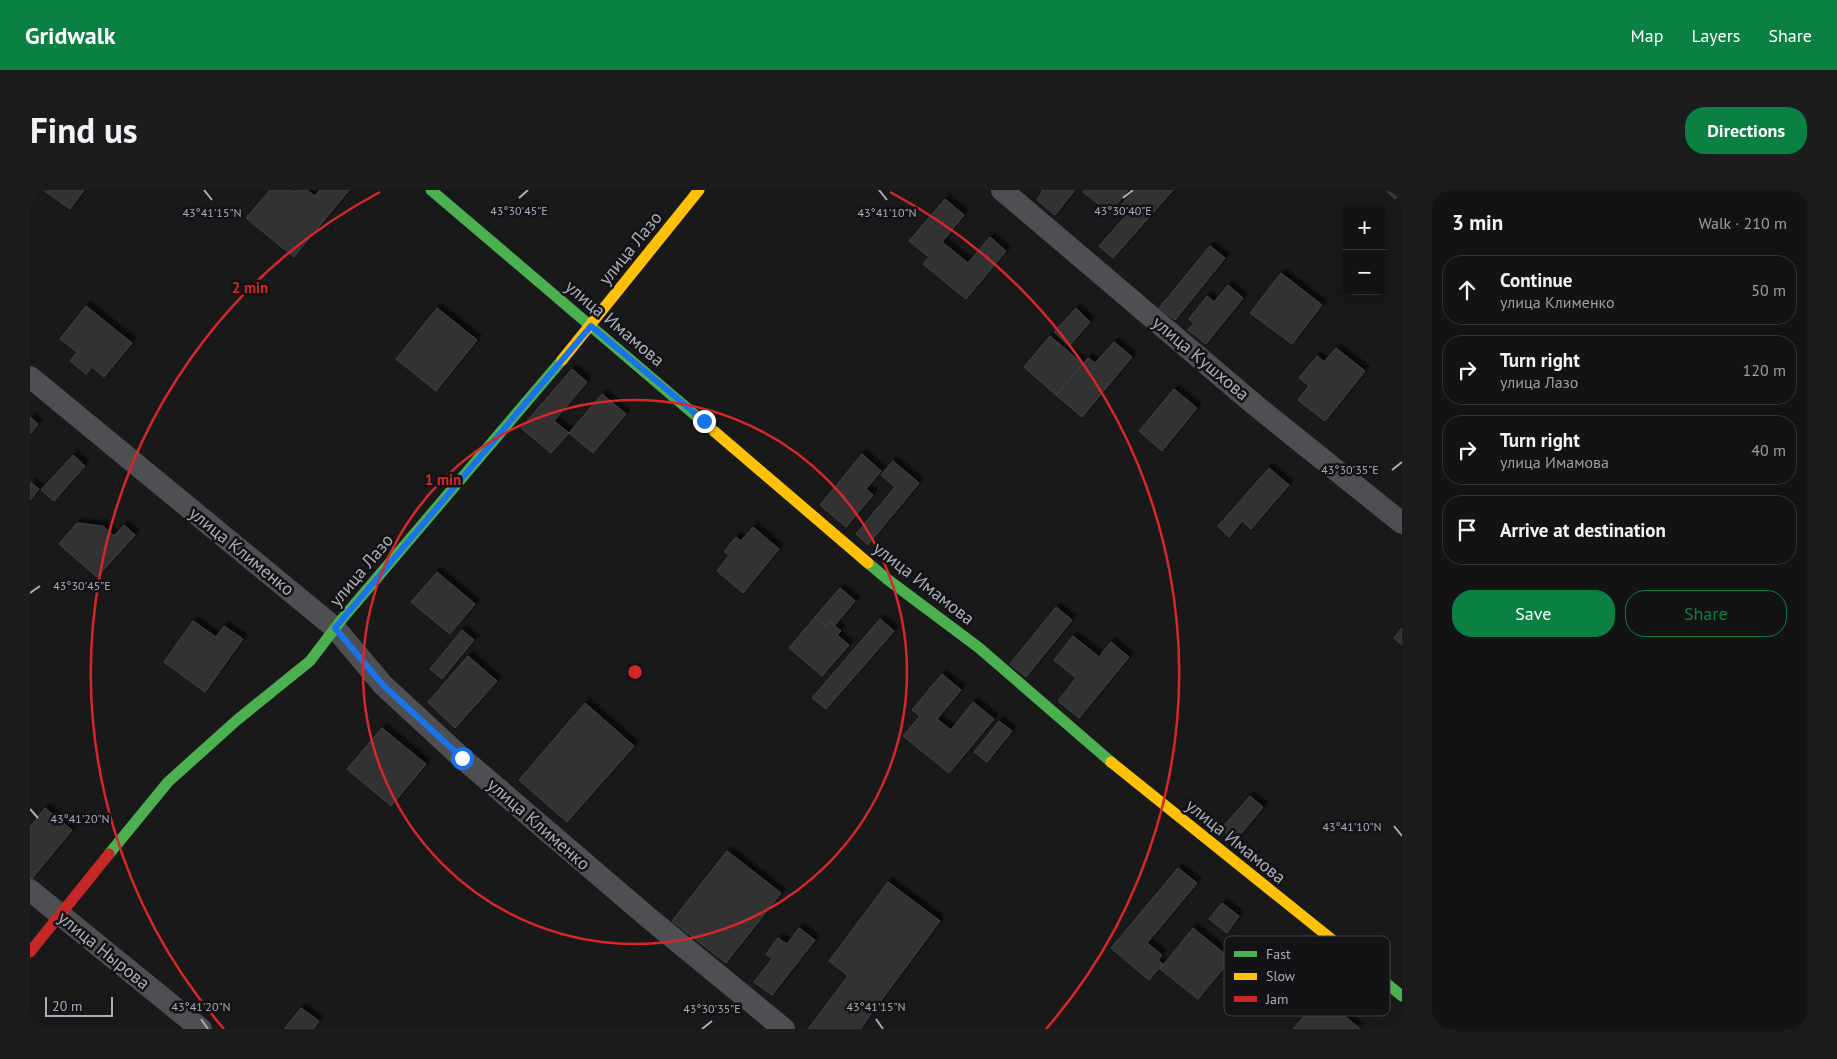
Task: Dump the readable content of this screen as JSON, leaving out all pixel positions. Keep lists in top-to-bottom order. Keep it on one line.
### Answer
{"streets":{"street":["улица Лазо","улица Имамова","улица Кушхова","улица Клименко","улица Нырова"]},"crossings":[["улица Лазо","улица Имамова"],["улица Лазо","улица Клименко"],["улица Лазо","улица Нырова"]],"legend":["Fast","Slow","Jam"],"scale_bar":"20 m","page":{"header":"Gridwalk","nav":["Map","Layers","Share"],"title":"Find us","buttons":["Directions",["Save","Share"]],"heading":["3 min","Walk · 210 m"],"map_buttons":["+","−"],"list":[["Continue","улица Клименко","50 m"],["Turn right","улица Лазо","120 m"],["Turn right","улица Имамова","40 m"],"Arrive at destination"],"scale":"20 m"},"coordinates":["43°30'45\"E","43°30'40\"E","43°41'10\"N","43°41'15\"N","43°30'35\"E","43°41'20\"N"],"rings":["2 min","1 min"]}
